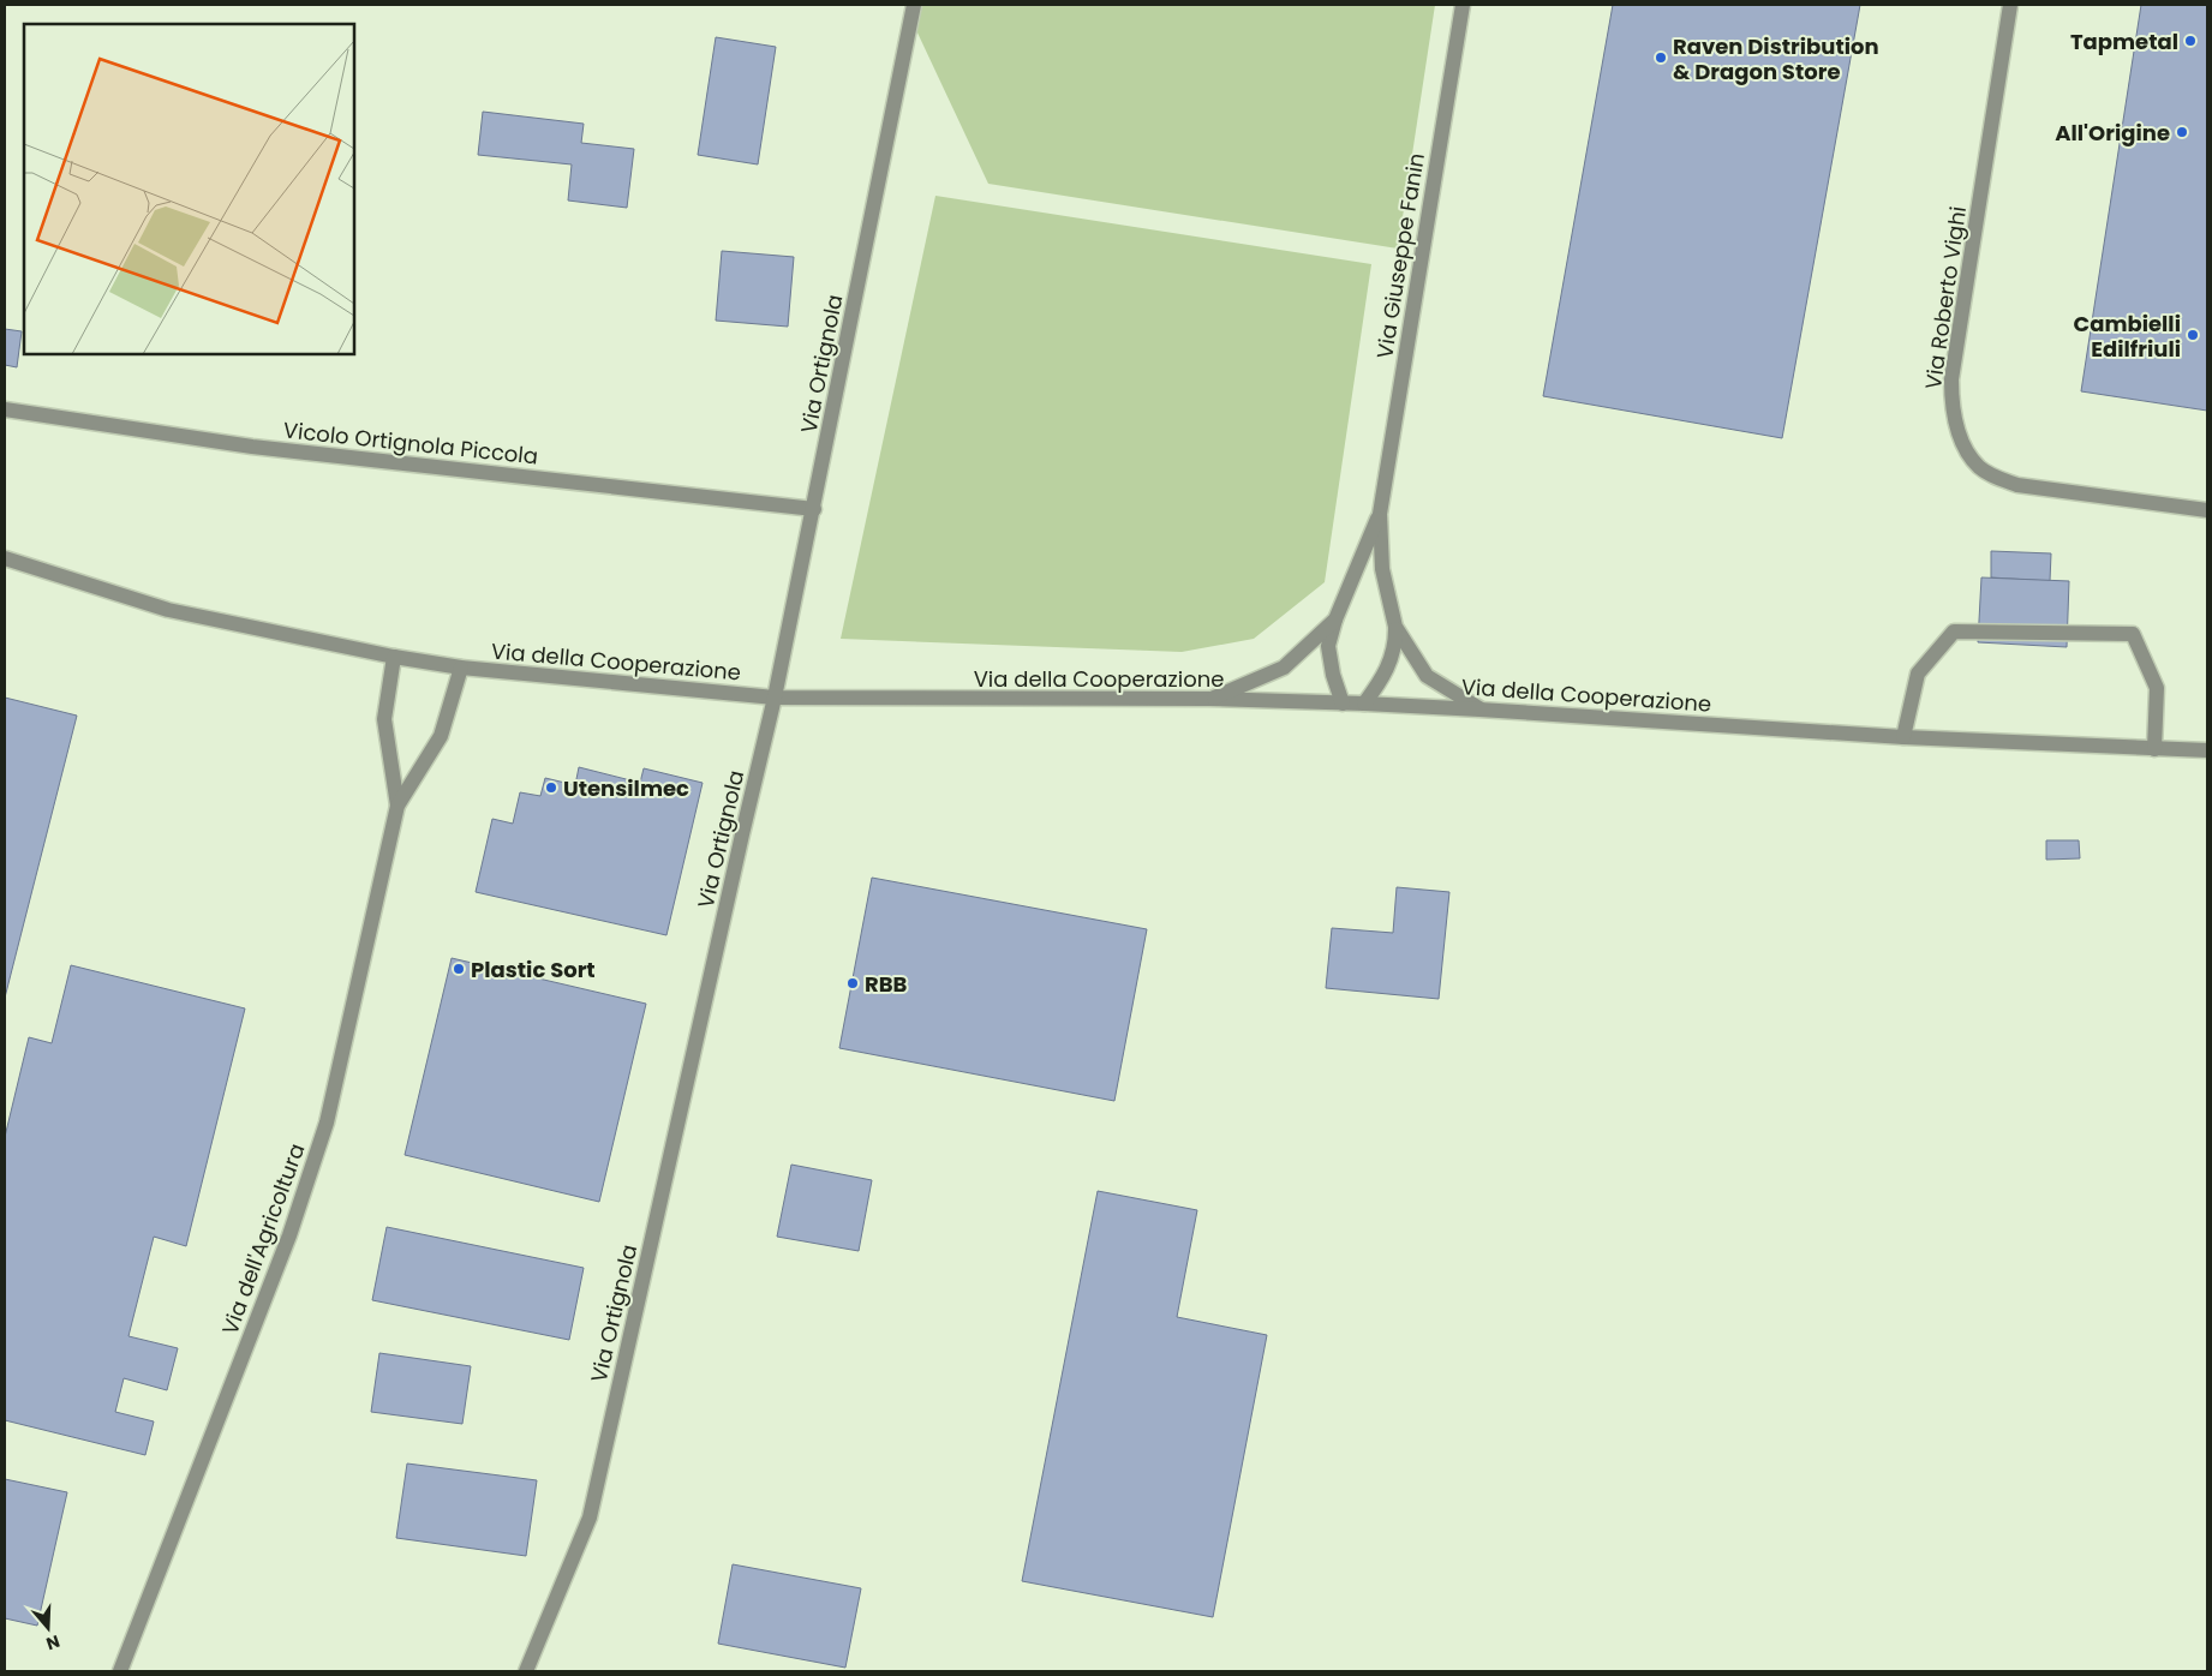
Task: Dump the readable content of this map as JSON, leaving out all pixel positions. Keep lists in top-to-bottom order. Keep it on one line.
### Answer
{"streets":{"street":["Via Giuseppe Fanin","Via Roberto Vighi","Via Ortignola","Vicolo Ortignola Piccola","Via della Cooperazione","Via dell'Agricoltura"]},"crossings":[["Via Giuseppe Fanin","Via della Cooperazione"],["Via Ortignola","Vicolo Ortignola Piccola"],["Via Ortignola","Via della Cooperazione"],["Via della Cooperazione","Via dell'Agricoltura"]],"places":["Tapmetal","Raven Distribution & Dragon Store","All'Origine","Cambielli Edilfriuli","Utensilmec","Plastic Sort","RBB"],"north":"bottom"}
